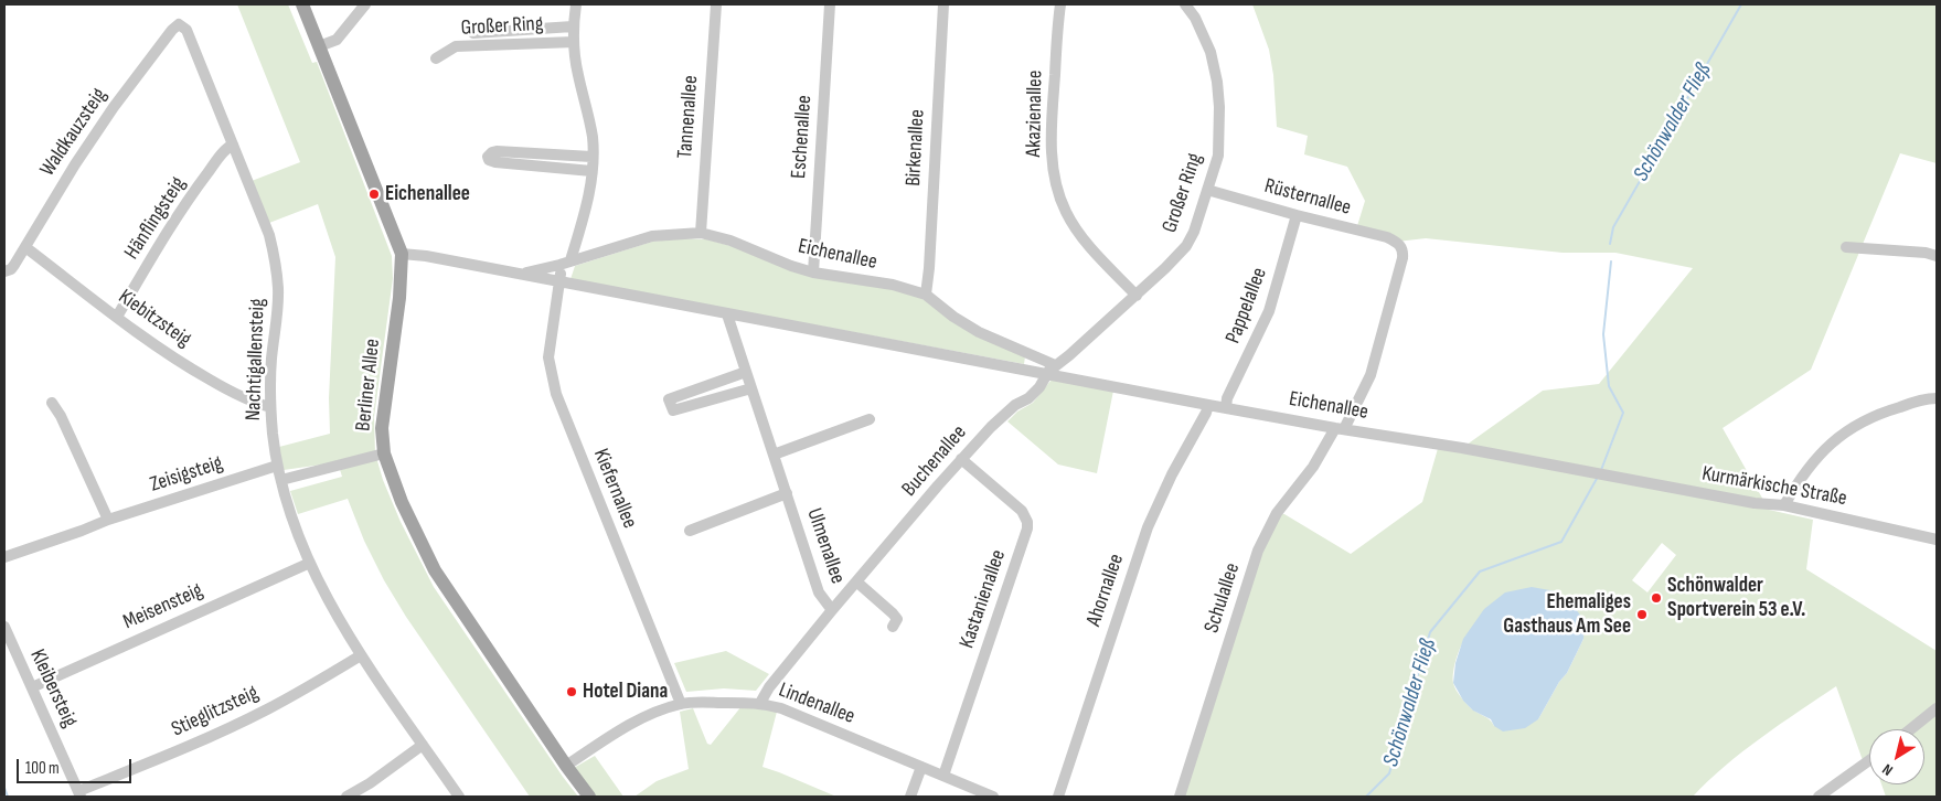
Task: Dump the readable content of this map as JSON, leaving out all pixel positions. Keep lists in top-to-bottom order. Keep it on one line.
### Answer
{"streets":{"main road":["Berliner Allee"],"street":["Großer Ring","Akazienallee","Tannenallee","Waldkauzsteig","Eschenallee","Birkenallee","Rüsternallee","Hänflingsteig","Eichenallee","Pappelallee","Kiebitzsteig","Nachtigallensteig","Buchenallee","Zeisigsteig","Kurmärkische Straße","Kiefernallee","Ulmenallee","Ahornallee","Schulallee","Kastanienallee","Meisensteig","Kleibersteig","Lindenallee","Stieglitzsteig"]},"crossings":[["Großer Ring","Akazienallee"],["Großer Ring","Rüsternallee"],["Großer Ring","Eichenallee"],["Großer Ring","Buchenallee"],["Tannenallee","Eichenallee"],["Waldkauzsteig","Kiebitzsteig"],["Waldkauzsteig","Nachtigallensteig"],["Eschenallee","Eichenallee"],["Birkenallee","Eichenallee"],["Rüsternallee","Pappelallee"],["Rüsternallee","Schulallee"],["Hänflingsteig","Kiebitzsteig"],["Hänflingsteig","Nachtigallensteig"],["Eichenallee","Pappelallee"],["Eichenallee","Berliner Allee"],["Eichenallee","Buchenallee"],["Eichenallee","Kurmärkische Straße"],["Eichenallee","Kiefernallee"],["Eichenallee","Ulmenallee"],["Eichenallee","Ahornallee"],["Eichenallee","Schulallee"],["Kiebitzsteig","Nachtigallensteig"],["Nachtigallensteig","Zeisigsteig"],["Nachtigallensteig","Meisensteig"],["Nachtigallensteig","Stieglitzsteig"],["Berliner Allee","Lindenallee"],["Buchenallee","Ulmenallee"],["Buchenallee","Kastanienallee"],["Buchenallee","Lindenallee"],["Kiefernallee","Lindenallee"],["Kastanienallee","Lindenallee"],["Meisensteig","Kleibersteig"],["Kleibersteig","Stieglitzsteig"]],"water":["Schönwalder Fließ"],"places":["Eichenallee","Schönwalder Sportverein 53 e.V.","Ehemaliges Gasthaus Am See","Hotel Diana"],"scale_bar":"100 m","north":"bottom left"}
